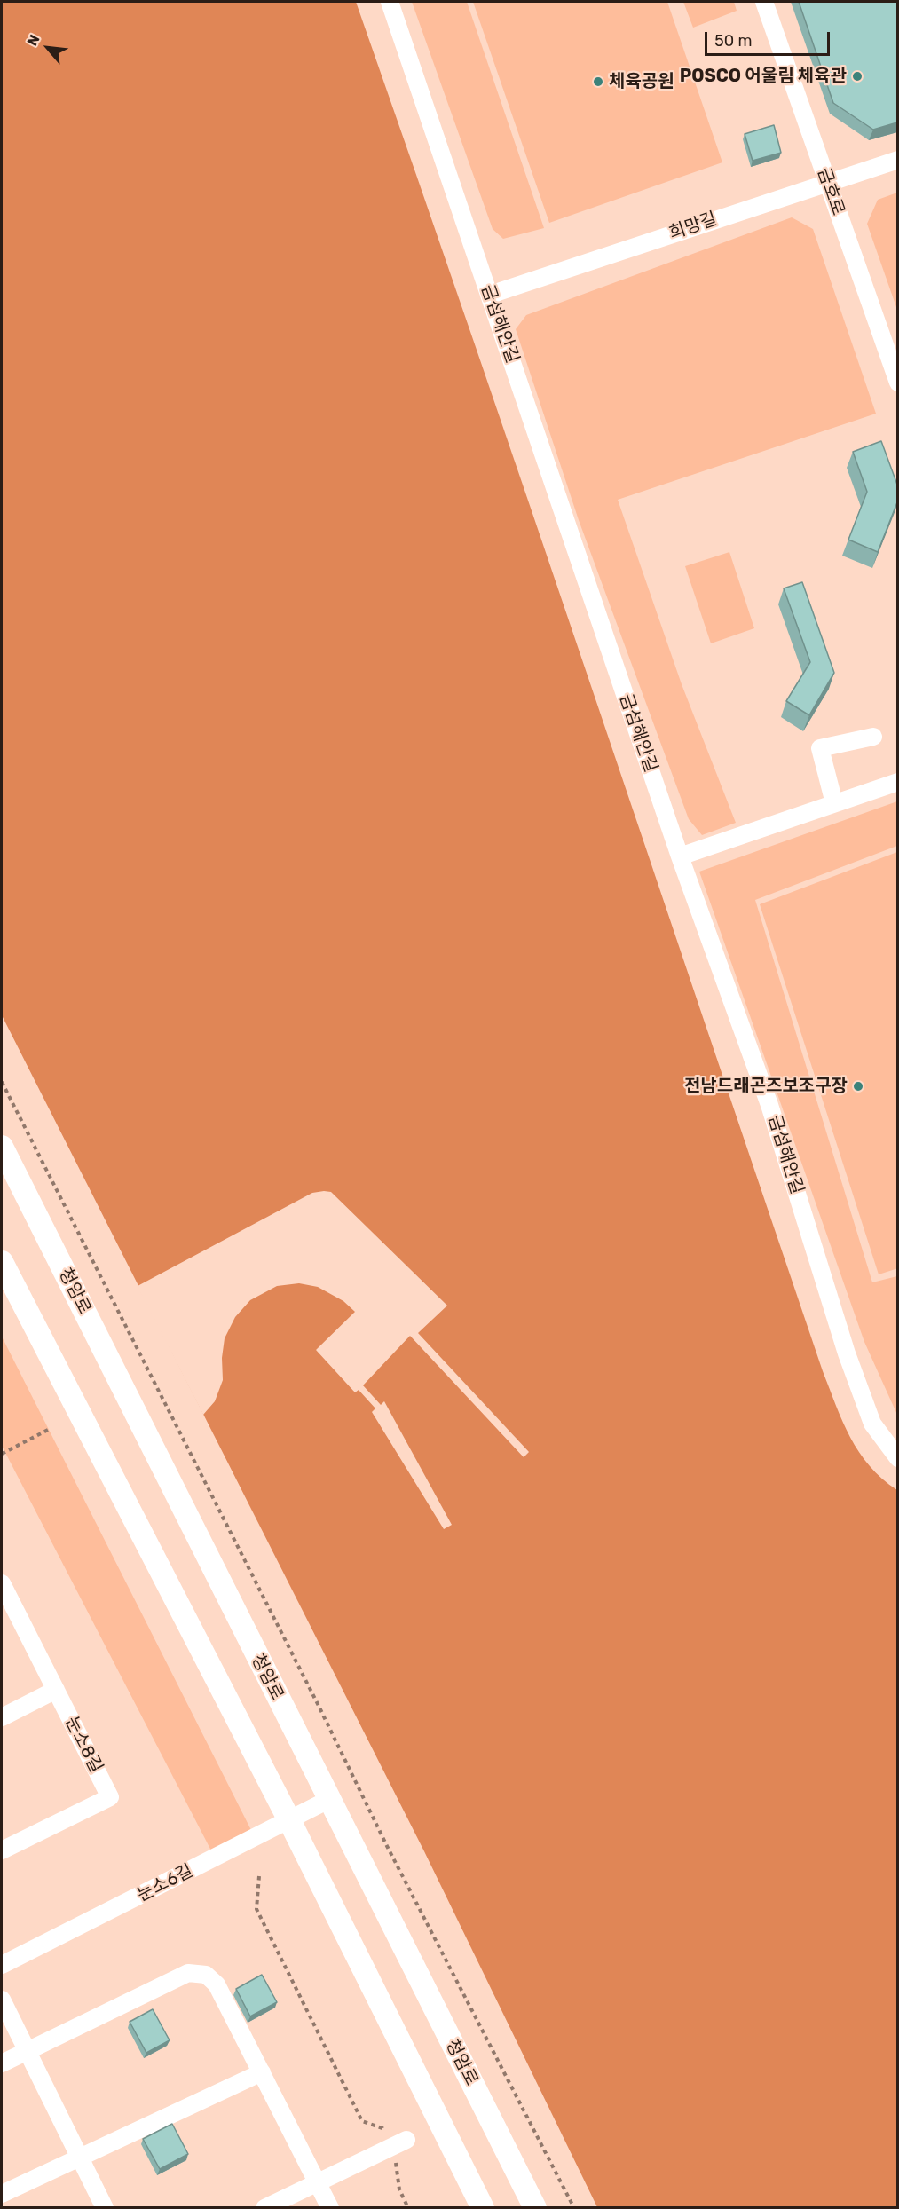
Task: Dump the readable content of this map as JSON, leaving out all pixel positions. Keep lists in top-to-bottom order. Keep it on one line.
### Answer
{"streets":{"main road":["청암로"],"street":["금호로","희망길","금섬해안길","눈소8길","눈소6길"]},"crossings":[["금호로","희망길"],["희망길","금섬해안길"],["청암로","눈소6길"]],"places":["POSCO 어울림 체육관","체육공원","전남드래곤즈보조구장"],"scale_bar":"50 m","north":"top left"}
